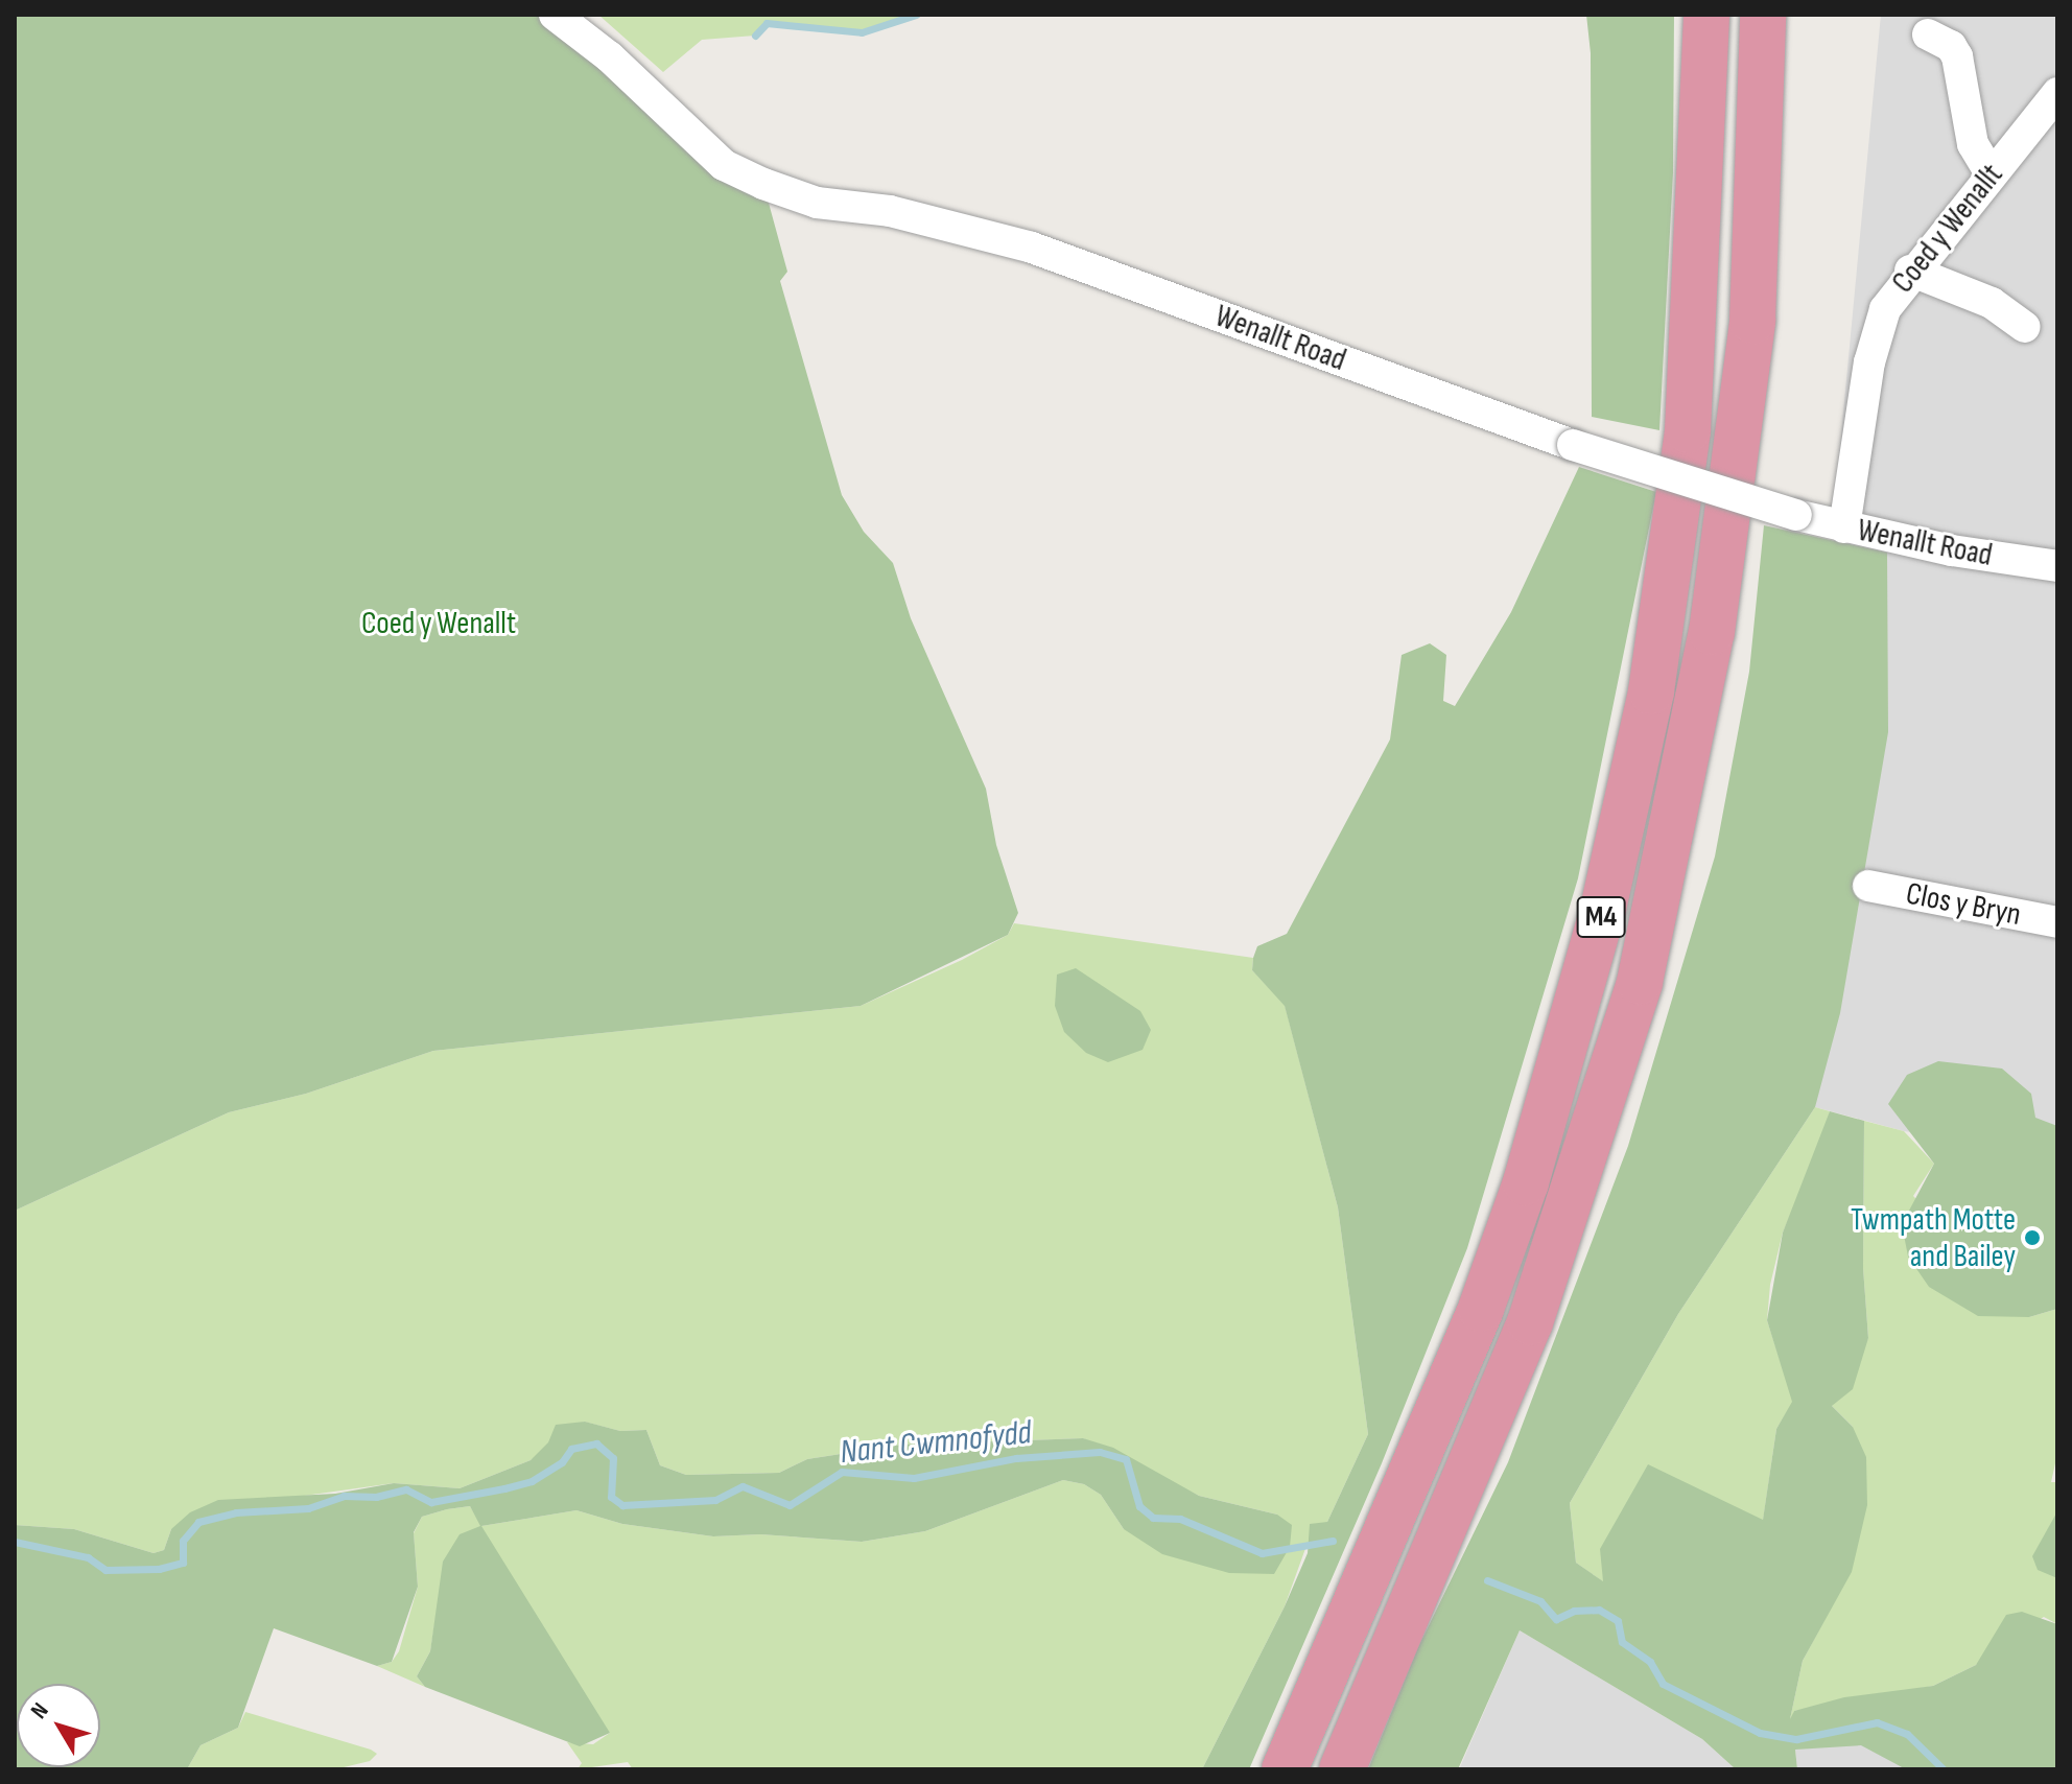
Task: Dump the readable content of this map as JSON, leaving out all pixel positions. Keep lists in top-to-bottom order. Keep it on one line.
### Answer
{"streets":{"highway":["M4"],"street":["Coed y Wenallt","Wenallt Road","Clos y Bryn"]},"crossings":[["Coed y Wenallt","Wenallt Road"]],"water":["Nant Cwmnofydd"],"parks":["Coed y Wenallt"],"places":["Twmpath Motte and Bailey"],"north":"top left"}
